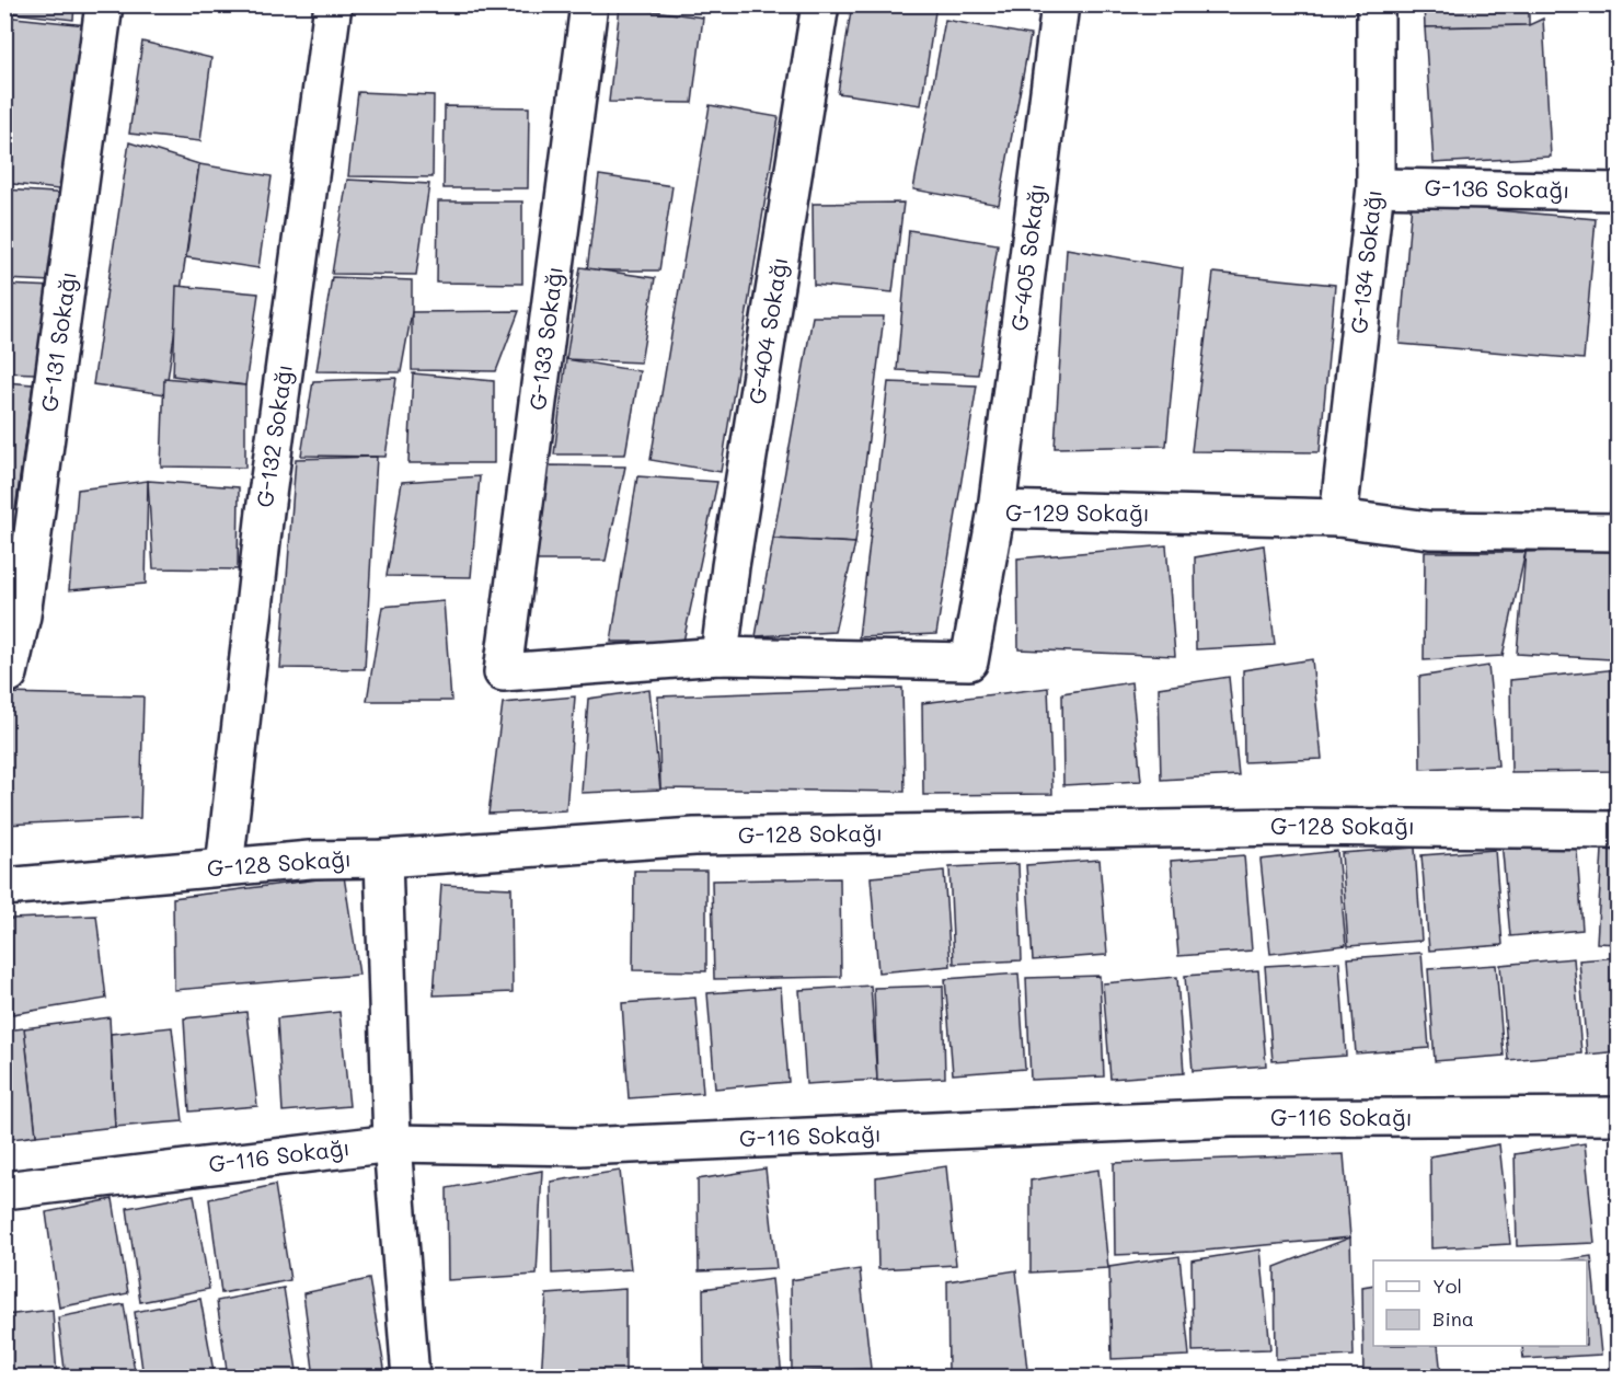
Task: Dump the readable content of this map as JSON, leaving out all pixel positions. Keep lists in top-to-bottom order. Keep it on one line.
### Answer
{"streets":{"street":["G-136 Sokağı","G-405 Sokağı","G-134 Sokağı","G-404 Sokağı","G-133 Sokağı","G-131 Sokağı","G-132 Sokağı","G-129 Sokağı","G-128 Sokağı","G-116 Sokağı"]},"crossings":[["G-136 Sokağı","G-134 Sokağı"],["G-405 Sokağı","G-129 Sokağı"],["G-134 Sokağı","G-129 Sokağı"],["G-404 Sokağı","G-129 Sokağı"],["G-133 Sokağı","G-129 Sokağı"],["G-132 Sokağı","G-128 Sokağı"]],"legend":["Yol","Bina"]}
